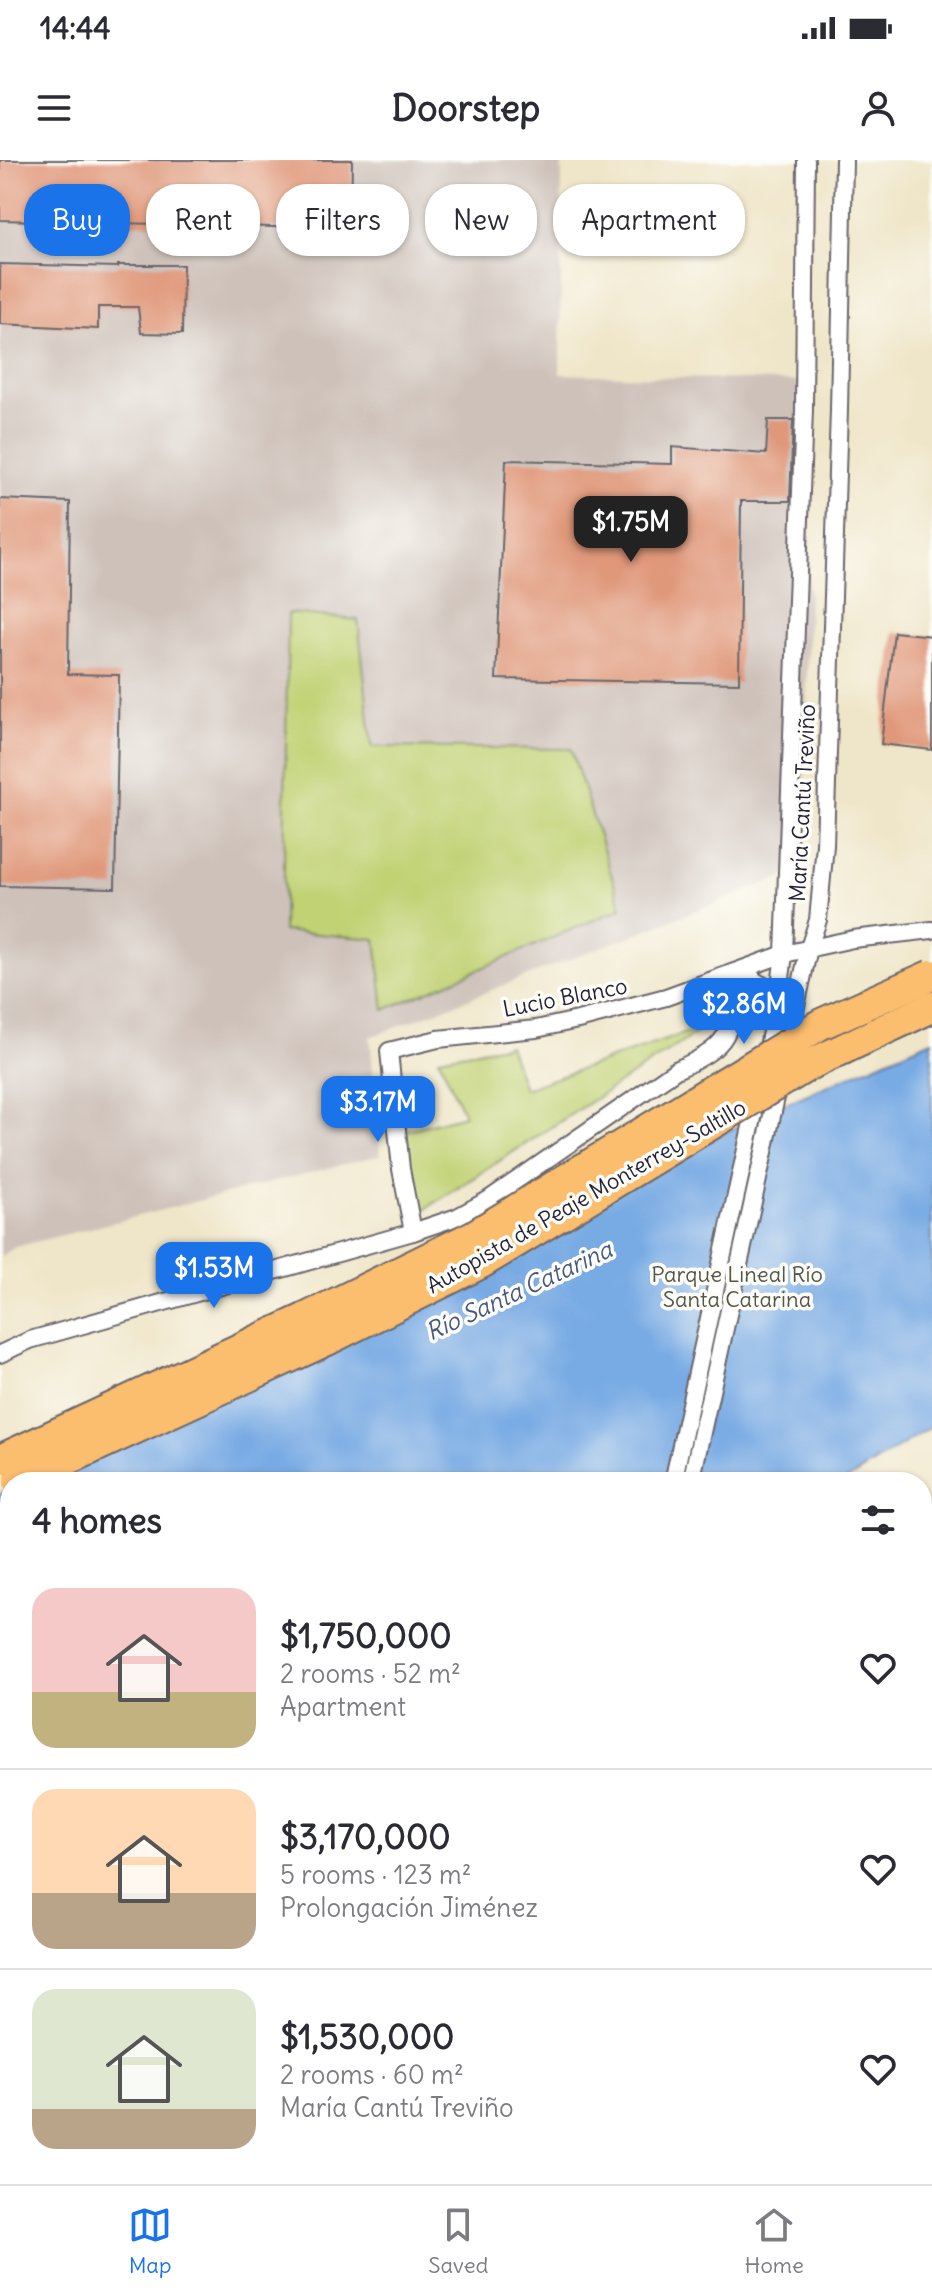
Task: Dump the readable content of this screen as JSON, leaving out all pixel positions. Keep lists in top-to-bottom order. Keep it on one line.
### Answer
{"streets":{"highway":["Autopista de Peaje Monterrey-Saltillo"],"street":["María Cantú Treviño","Lucio Blanco"]},"crossings":[["María Cantú Treviño","Lucio Blanco"]],"water":["Río Santa Catarina"],"parks":["Parque Lineal Río Santa Catarina"],"page":{"status":"14:44","header":"Doorstep","chip":["Buy","Rent","Filters","New","Apartment"],"price":["$1.75M","$2.86M","$3.17M","$1.53M"],"heading":"4 homes","list":[{"name":"$1,750,000","note":"2 rooms · 52 m² · Apartment"},{"name":"$3,170,000","note":"5 rooms · 123 m² · Prolongación Jiménez"},{"name":"$1,530,000","note":"2 rooms · 60 m² · María Cantú Treviño"}],"tabs":["Map","Saved","Home"]}}
